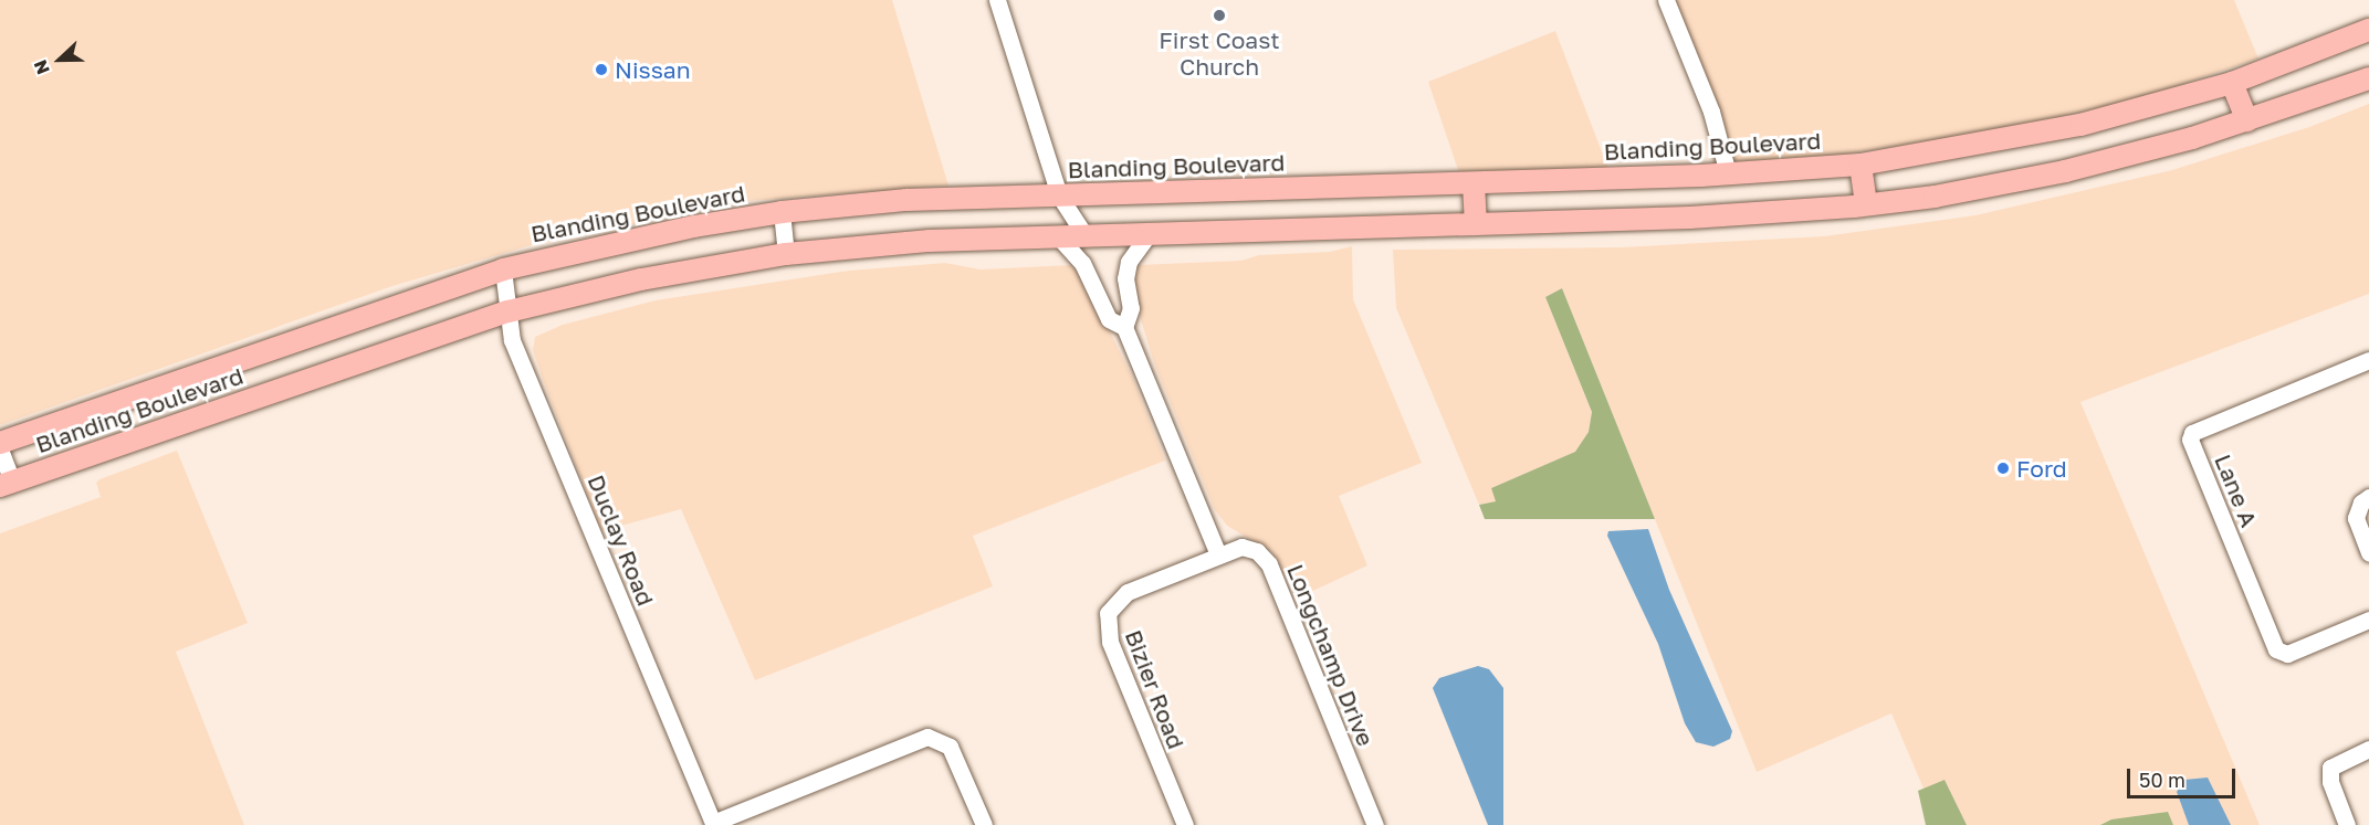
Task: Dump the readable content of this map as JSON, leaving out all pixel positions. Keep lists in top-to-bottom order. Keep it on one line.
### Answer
{"streets":{"main road":["Blanding Boulevard"],"street":["Lane A","Duclay Road","Longchamp Drive","Bizier Road"]},"crossings":[["Blanding Boulevard","Duclay Road"],["Longchamp Drive","Bizier Road"]],"places":["First Coast Church","Nissan","Ford"],"scale_bar":"50 m","north":"left"}
